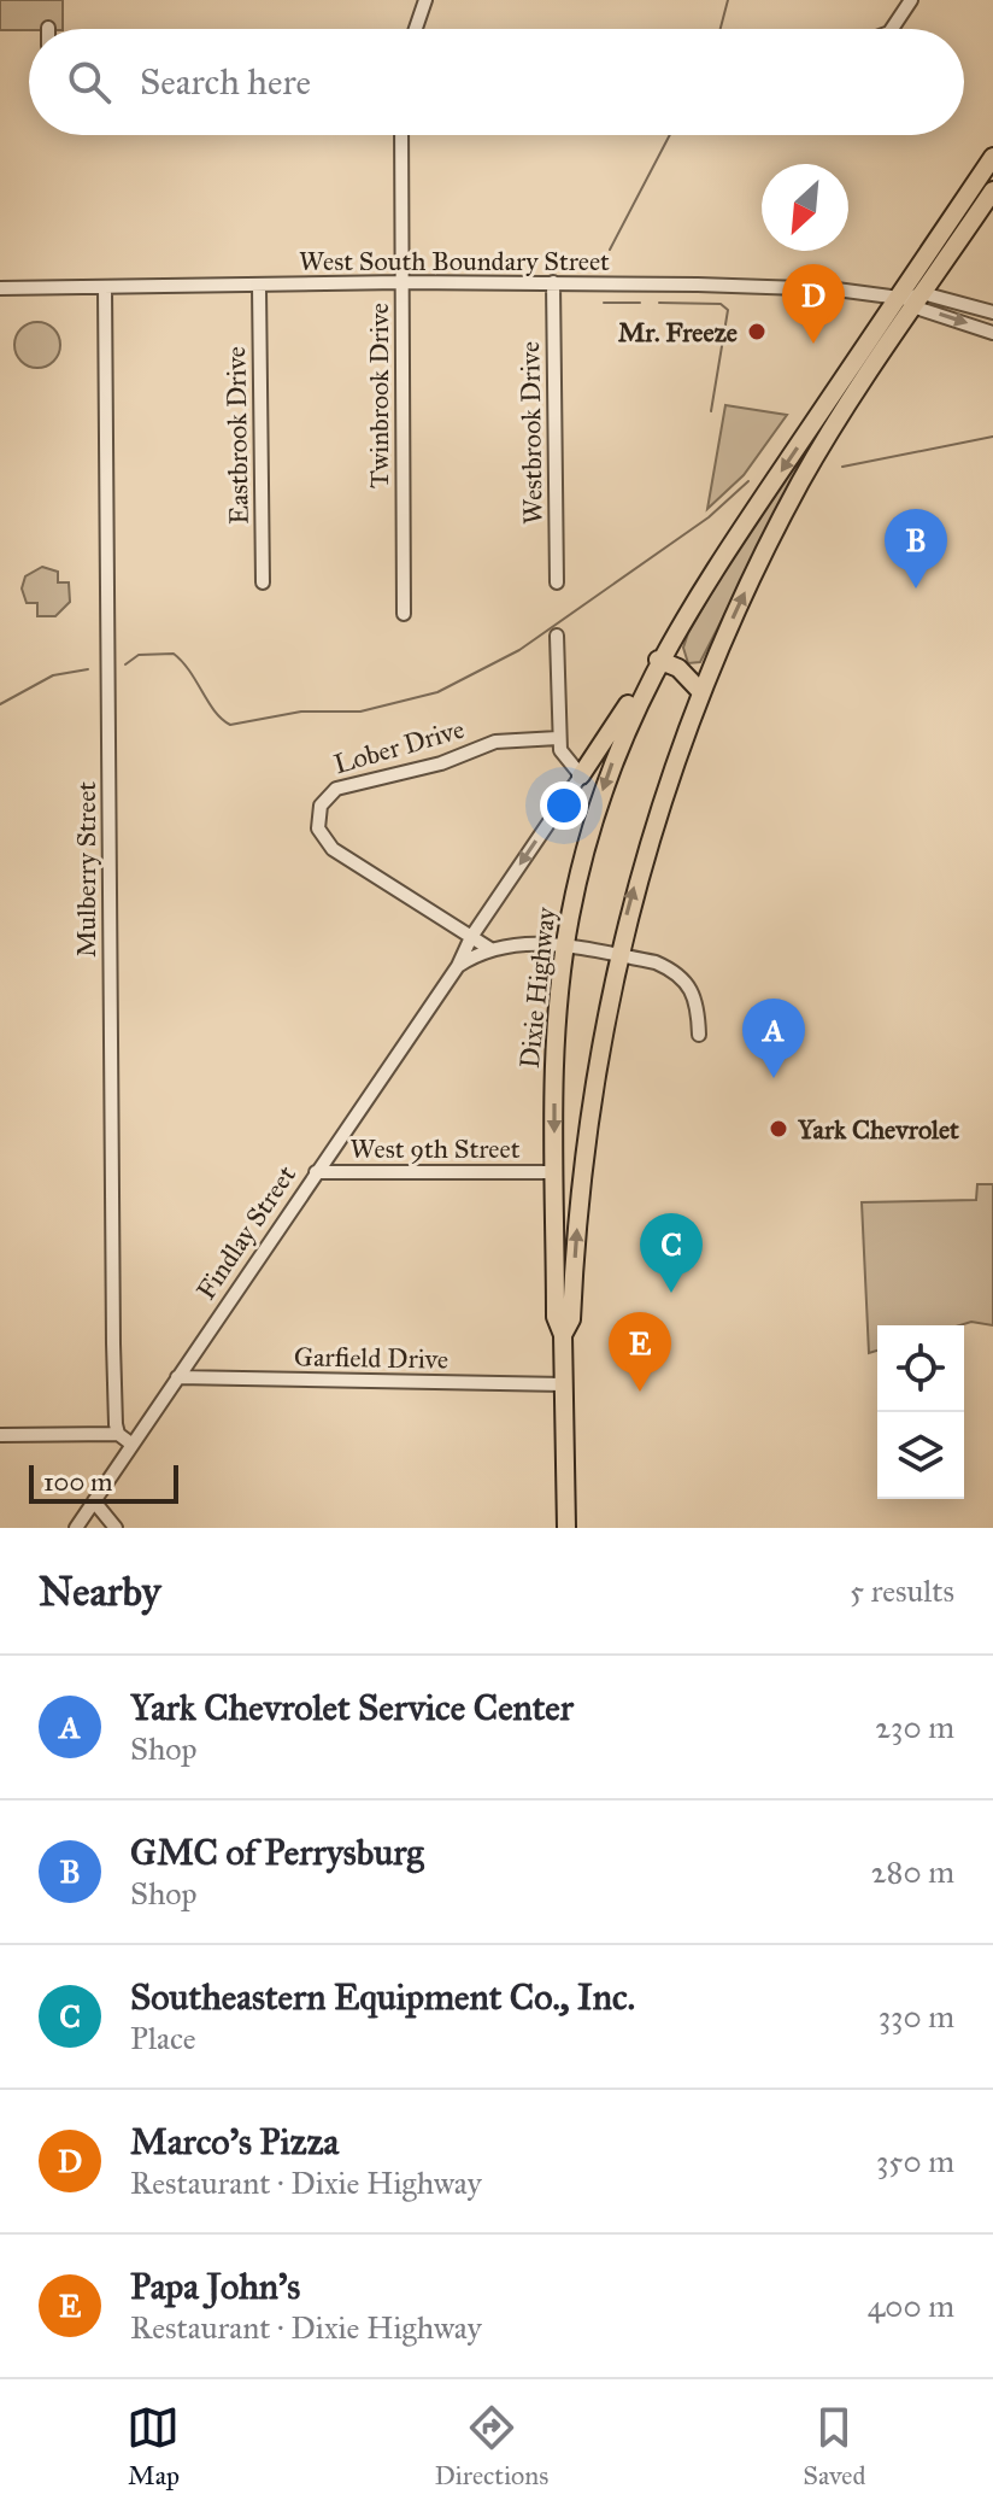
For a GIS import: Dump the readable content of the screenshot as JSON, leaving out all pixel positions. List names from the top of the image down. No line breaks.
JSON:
{"streets":{"main road":["Dixie Highway"],"street":["West South Boundary Street","Twinbrook Drive","Westbrook Drive","Eastbrook Drive","Lober Drive","Mulberry Street","West 9th Street","Findlay Street","Garfield Drive"]},"crossings":[["West South Boundary Street","Twinbrook Drive"],["West South Boundary Street","Westbrook Drive"],["West South Boundary Street","Eastbrook Drive"],["West South Boundary Street","Mulberry Street"],["West South Boundary Street","Dixie Highway"],["Lober Drive","Findlay Street"],["Dixie Highway","West 9th Street"],["Dixie Highway","Findlay Street"],["Dixie Highway","Garfield Drive"],["West 9th Street","Findlay Street"],["Findlay Street","Garfield Drive"]],"places":["Mr. Freeze","Yark Chevrolet"],"scale_bar":"100 m","north":"bottom left","page":{"search":"Search here","pins":["D","B","A","C","E"],"scale":"100 m","heading":["Nearby","5 results"],"list":[{"mark":"A","name":"Yark Chevrolet Service Center","note":"Shop","value":"230 m"},{"mark":"B","name":"GMC of Perrysburg","note":"Shop","value":"280 m"},{"mark":"C","name":"Southeastern Equipment Co., Inc.","note":"Place","value":"330 m"},{"mark":"D","name":"Marco's Pizza","note":"Restaurant · Dixie Highway","value":"350 m"},{"mark":"E","name":"Papa John's","note":"Restaurant · Dixie Highway","value":"400 m"}],"nav":["Map","Directions","Saved"]}}
